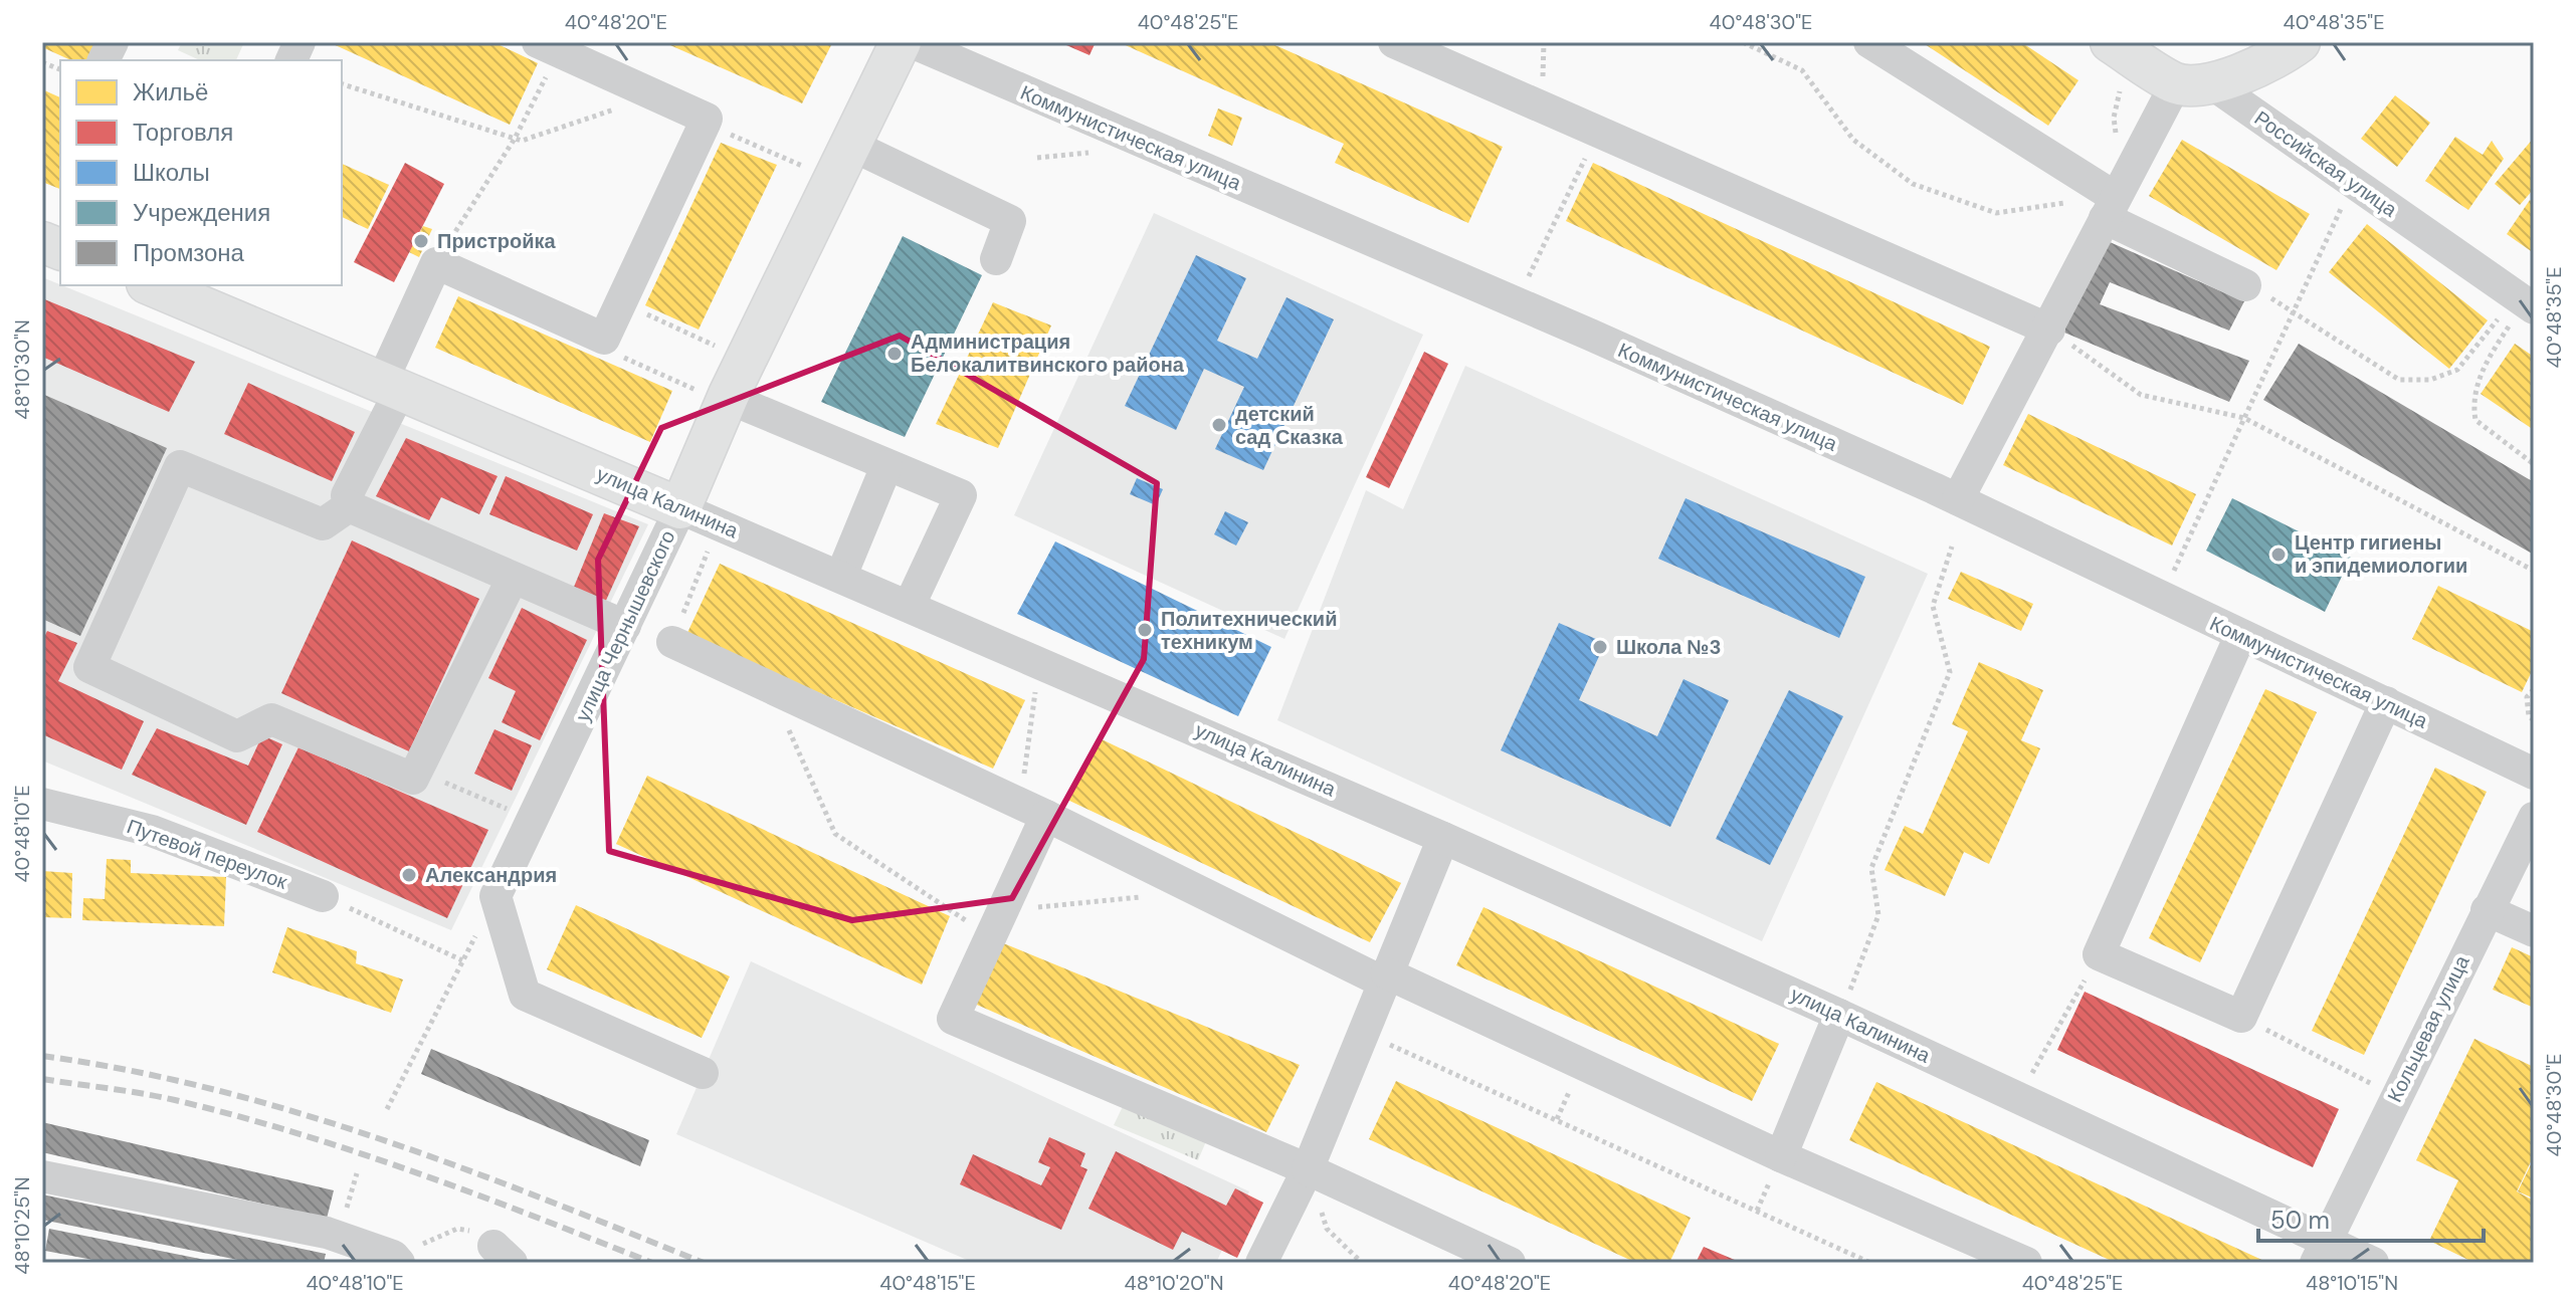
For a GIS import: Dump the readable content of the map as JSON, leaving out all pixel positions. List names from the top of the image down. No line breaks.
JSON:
{"streets":{"main road":["Российская улица","улица Калинина","улица Чернышевского"],"street":["Коммунистическая улица","Путевой переулок","Кольцевая улица"]},"crossings":[["улица Калинина","улица Чернышевского"],["улица Калинина","Кольцевая улица"]],"places":["Пристройка","Администрация Белокалитвинского района","детский сад Сказка","Центр гигиены и эпидемиологии","Политехнический техникум","Школа №3","Александрия"],"legend":["Жильё","Торговля","Школы","Учреждения","Промзона"],"scale_bar":"50 m","coordinates":["40°48'20\"E","40°48'25\"E","40°48'30\"E","40°48'35\"E","48°10'30\"N","40°48'10\"E","48°10'25\"N","40°48'15\"E","48°10'20\"N","48°10'15\"N"]}
